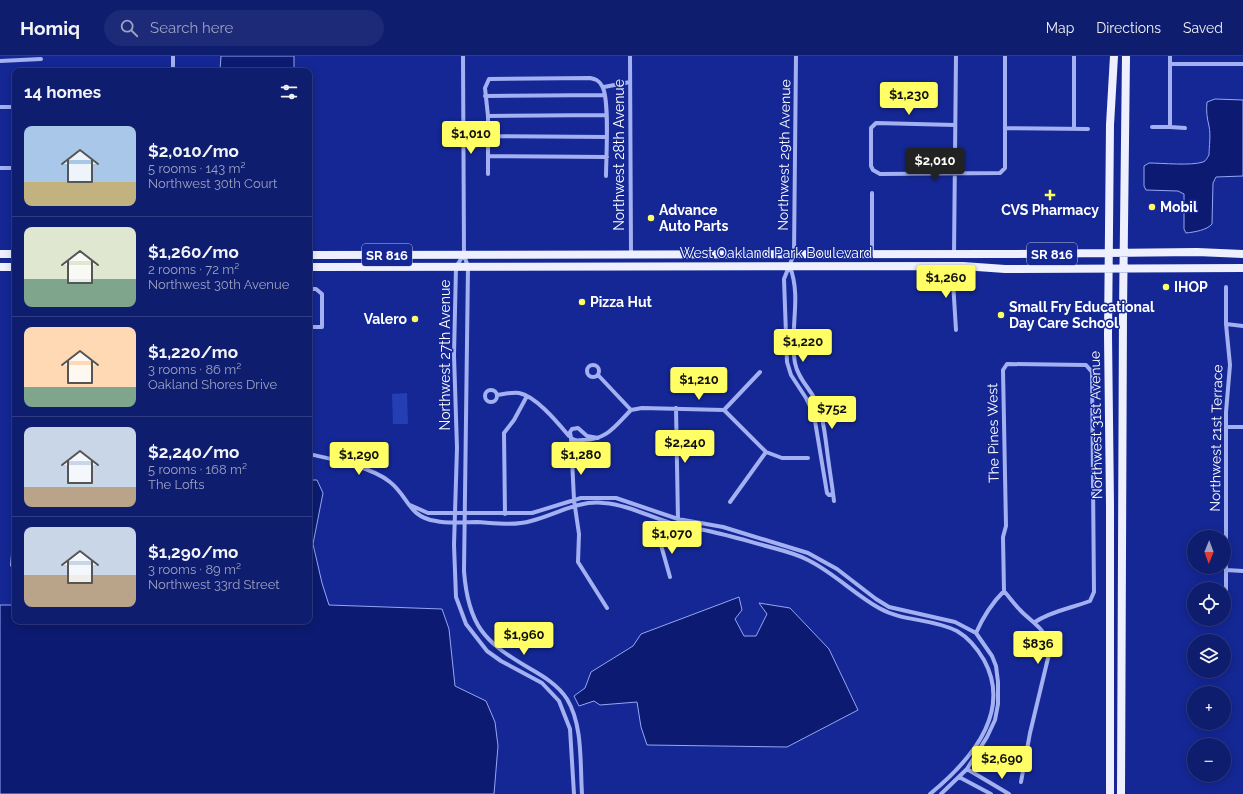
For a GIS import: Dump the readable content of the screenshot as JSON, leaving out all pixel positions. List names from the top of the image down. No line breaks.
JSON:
{"streets":{"main road":["West Oakland Park Boulevard","SR 816","Northwest 31st Avenue"],"street":["Northwest 28th Avenue","Northwest 29th Avenue","Northwest 27th Avenue","The Pines West","Northwest 21st Terrace"]},"crossings":[["Northwest 28th Avenue","West Oakland Park Boulevard"],["Northwest 29th Avenue","West Oakland Park Boulevard"],["West Oakland Park Boulevard","Northwest 27th Avenue"],["West Oakland Park Boulevard","Northwest 31st Avenue"]],"places":{"health":["CVS Pharmacy"],"other":["Mobil","Advance Auto Parts","IHOP","Pizza Hut","Small Fry Educational Day Care School","Valero"]},"north":"bottom","page":{"header":"Homiq","search":"Search here","nav":["Map","Directions","Saved"],"heading":"14 homes","price":["$1,230","$1,010","$2,010","$1,260","$1,220","$1,210","$752","$2,240","$1,290","$1,280","$1,070","$1,960","$836","$2,690"],"list":[{"name":"$2,010/mo","note":"5 rooms · 143 m² · Northwest 30th Court"},{"name":"$1,260/mo","note":"2 rooms · 72 m² · Northwest 30th Avenue"},{"name":"$1,220/mo","note":"3 rooms · 86 m² · Oakland Shores Drive"},{"name":"$2,240/mo","note":"5 rooms · 168 m² · The Lofts"},{"name":"$1,290/mo","note":"3 rooms · 89 m² · Northwest 33rd Street"}],"map_buttons":["+","−"]}}
